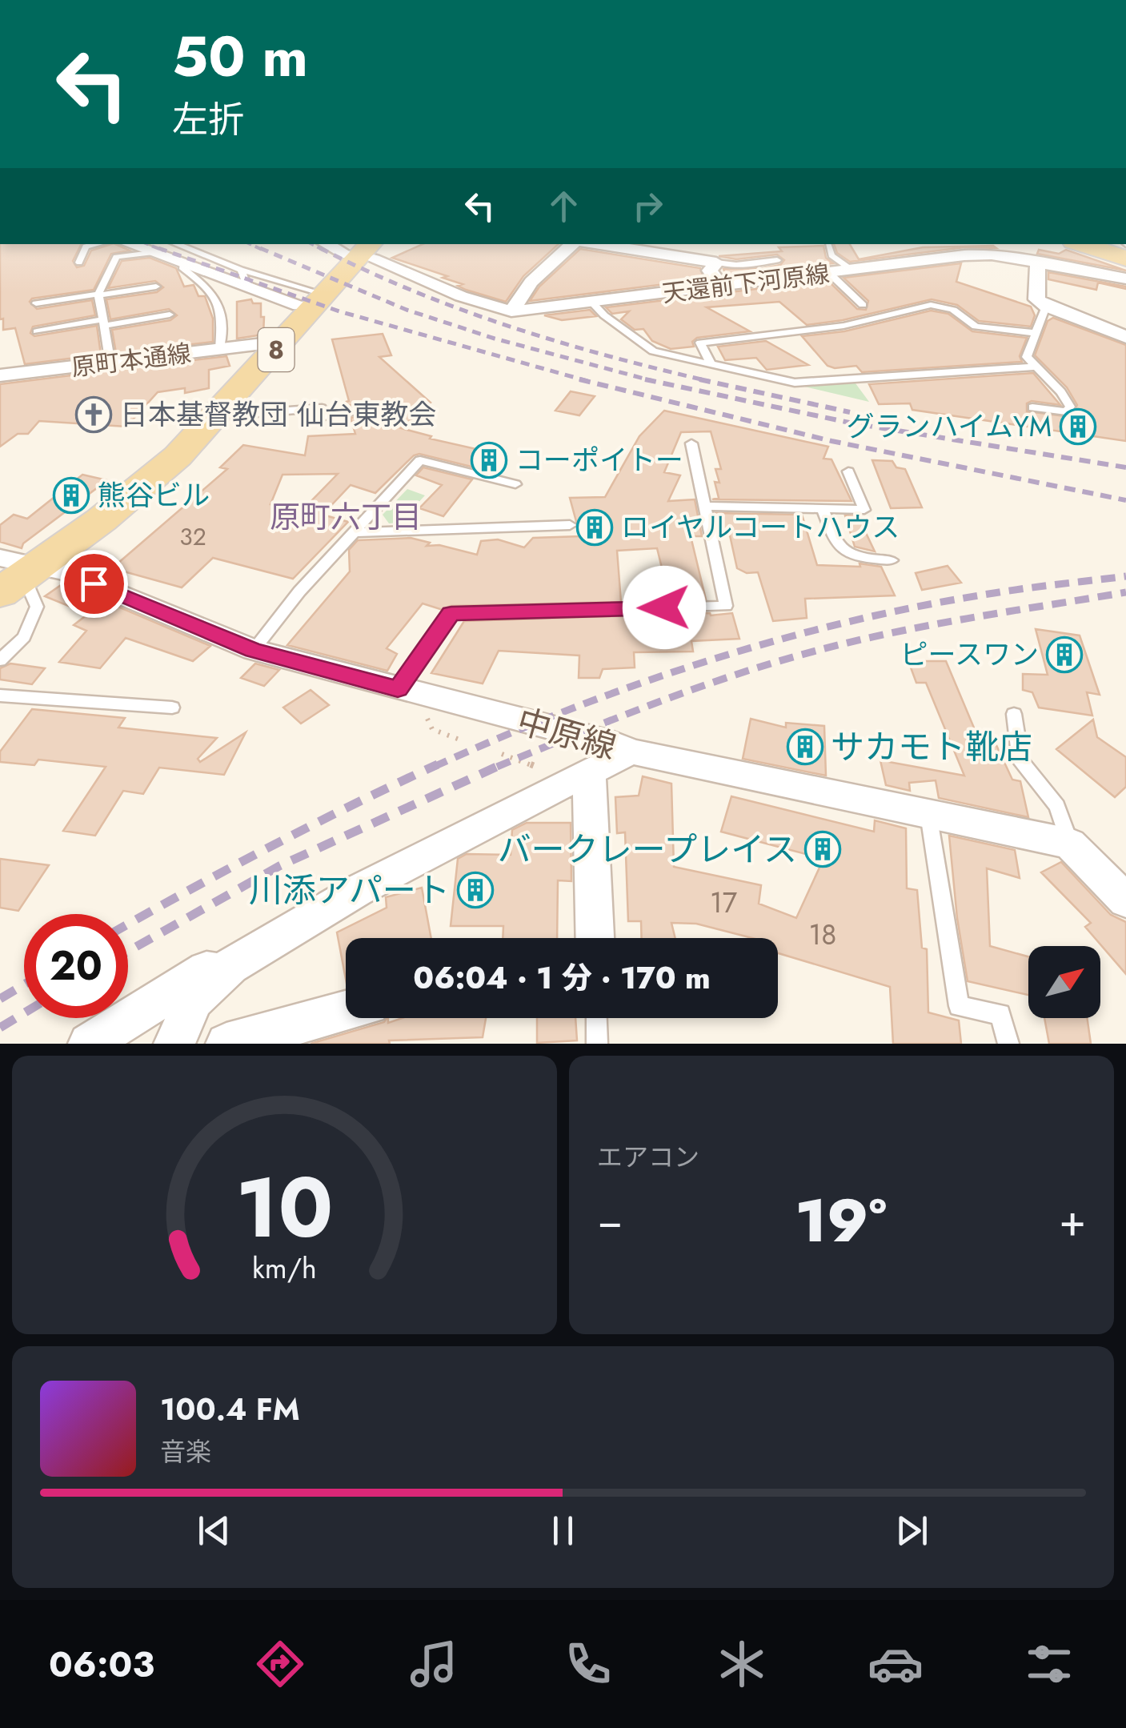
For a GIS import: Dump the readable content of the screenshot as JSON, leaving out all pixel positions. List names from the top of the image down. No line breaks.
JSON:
{"streets":{"main road":["8"],"street":["天還前下河原線","原町本通線","中原線"]},"crossings":[["天還前下河原線","8"],["8","中原線"]],"districts":["原町六丁目"],"places":{"church":["日本基督教団 仙台東教会"],"building":["グランハイムYM","コーポイトー","熊谷ビル","ロイヤルコートハウス","ピースワン","サカモト靴店","バークレープレイス","川添アパート"]},"house_numbers":["32","17","18"],"north":"top right","page":{"turn":["50 m","左折"],"limit":"20","trip":"06:04 · 1 分 · 170 m","tile":"エアコン","heat":["−","19°","+"],"song":["100.4 FM","音楽"],"tabs":"06:03","gauge":["10","km/h"]}}
